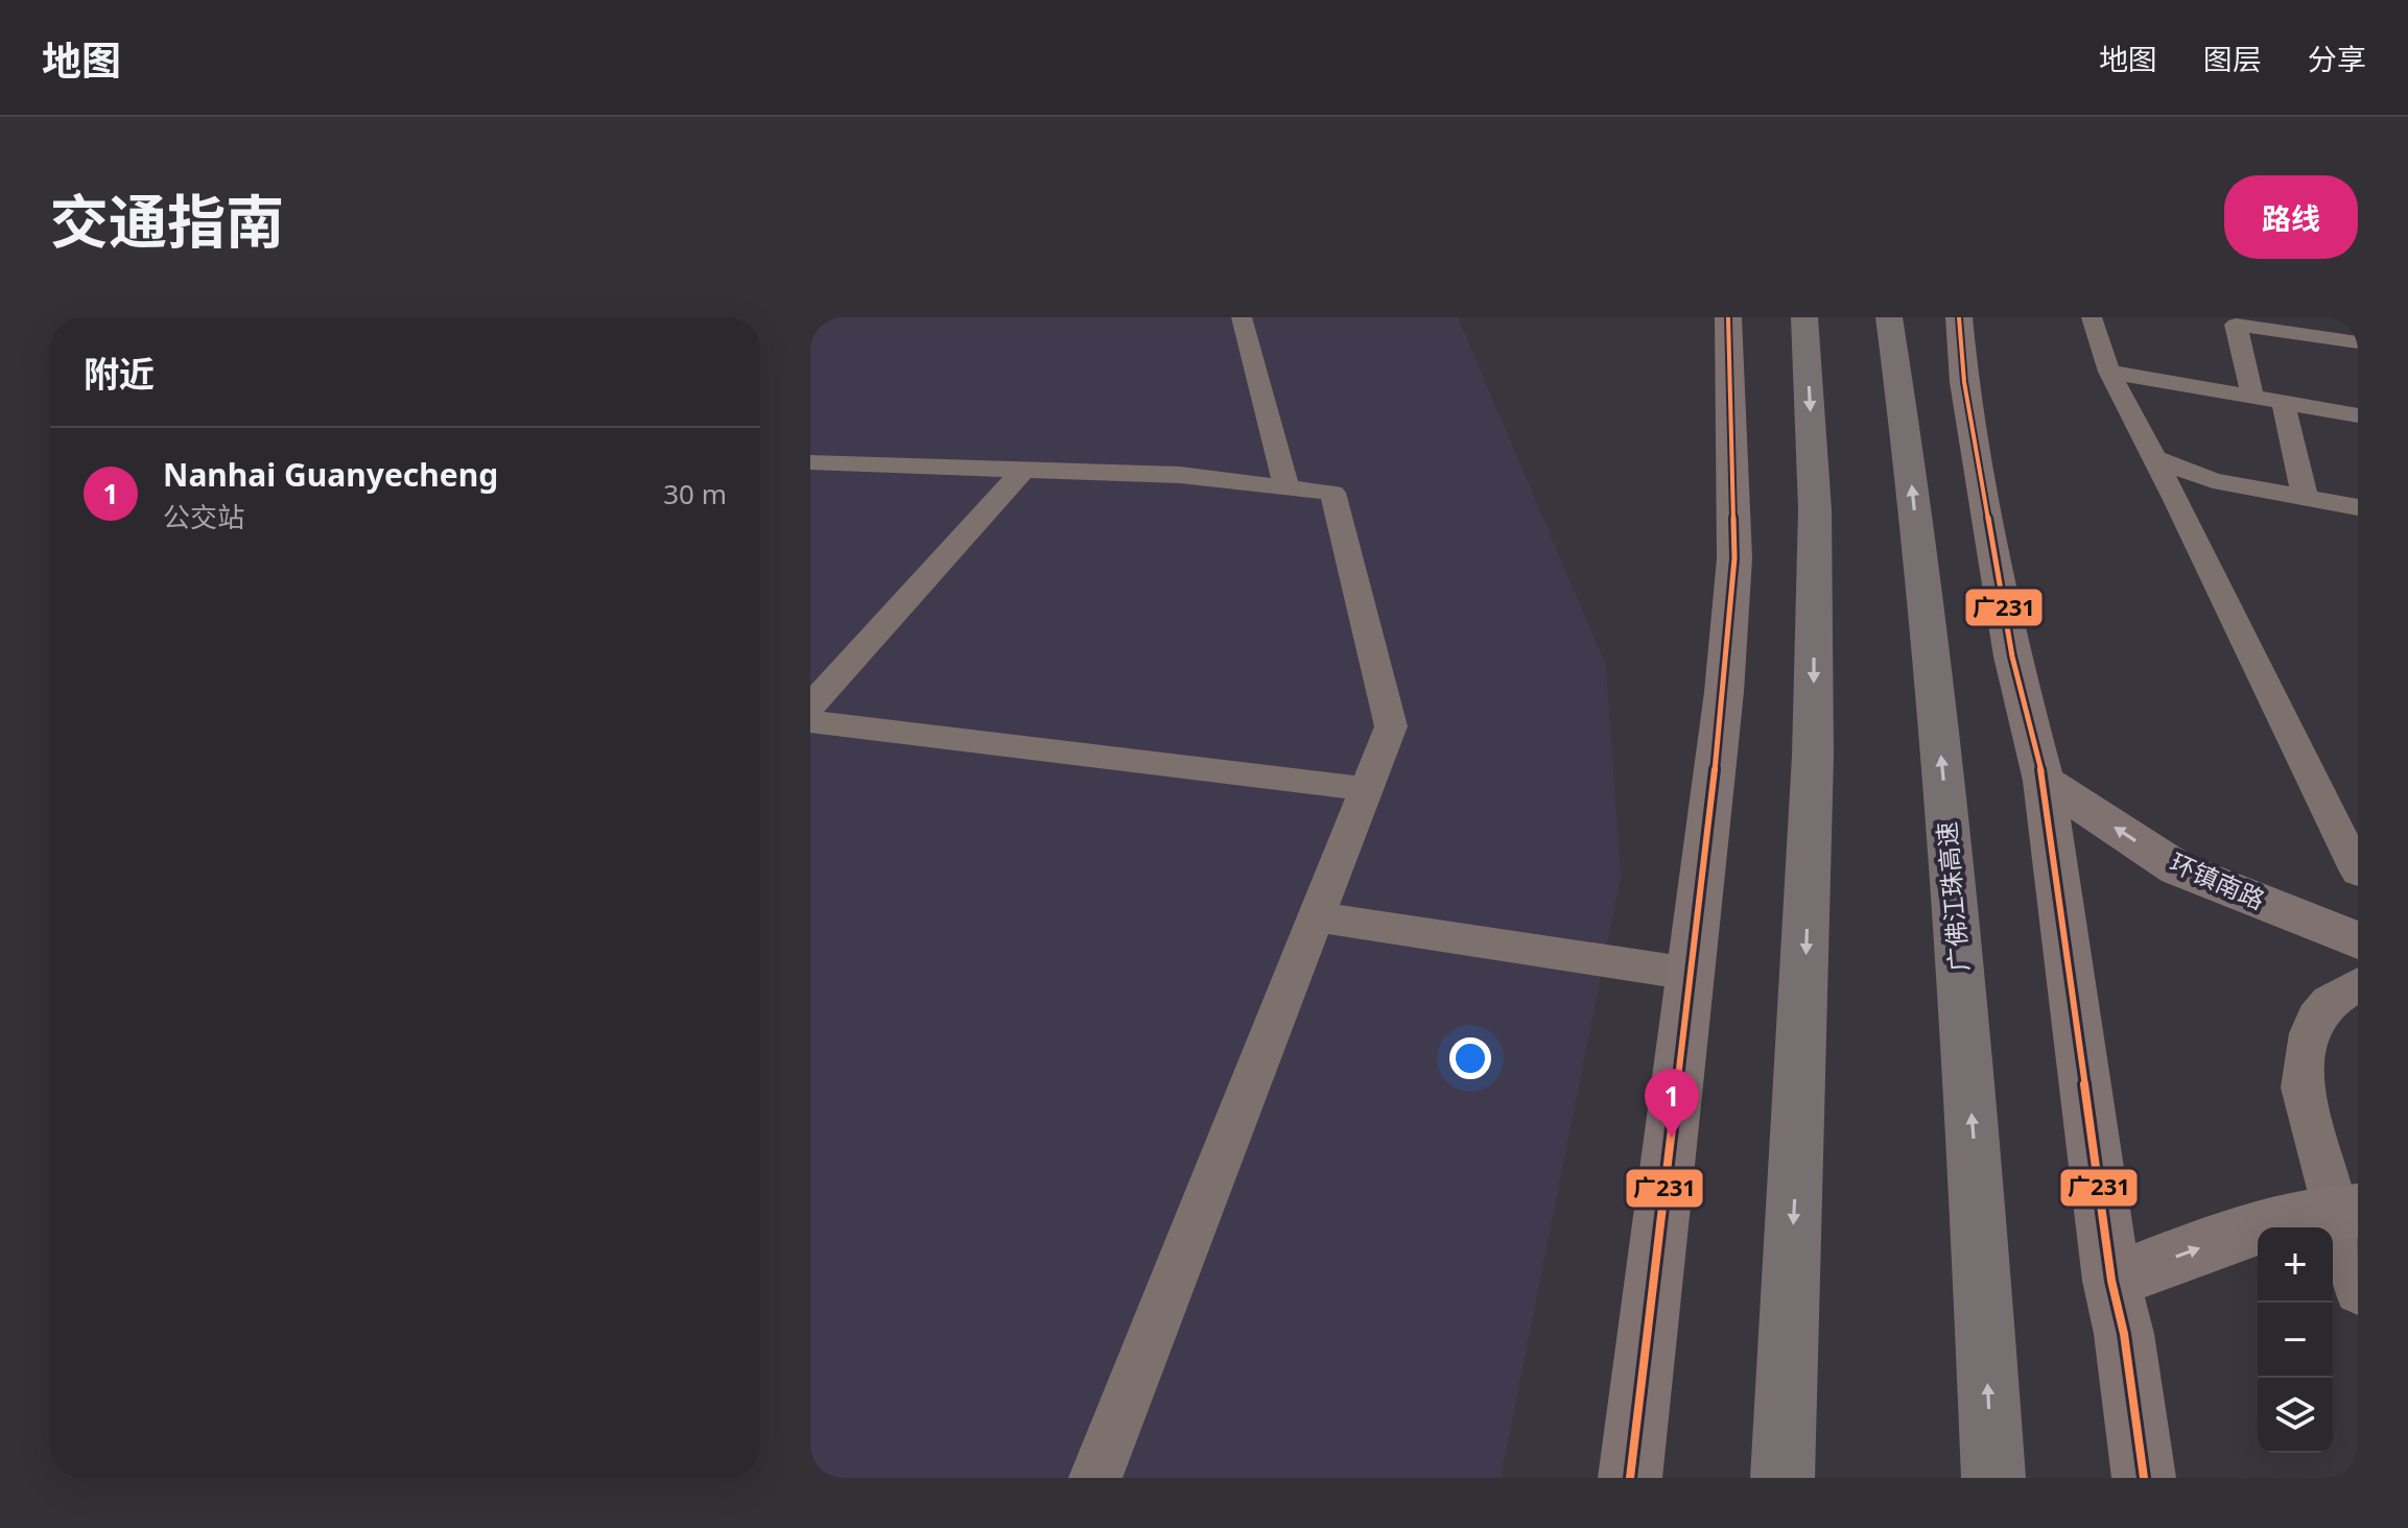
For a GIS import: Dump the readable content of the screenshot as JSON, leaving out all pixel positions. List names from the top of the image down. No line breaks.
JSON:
{"streets":{"highway":["广佛江珠高速"],"main road":["环镇南路"]},"one_way":["环镇南路"],"lines":["transit line 广231"],"page":{"header":"地图","nav":["地图","图层","分享"],"title":"交通指南","buttons":"路线","heading":"附近","list":[{"mark":"1","name":"Nanhai Guanyecheng","note":"公交站","value":"30 m"}],"pins":"1","map_buttons":["+","−"]}}
